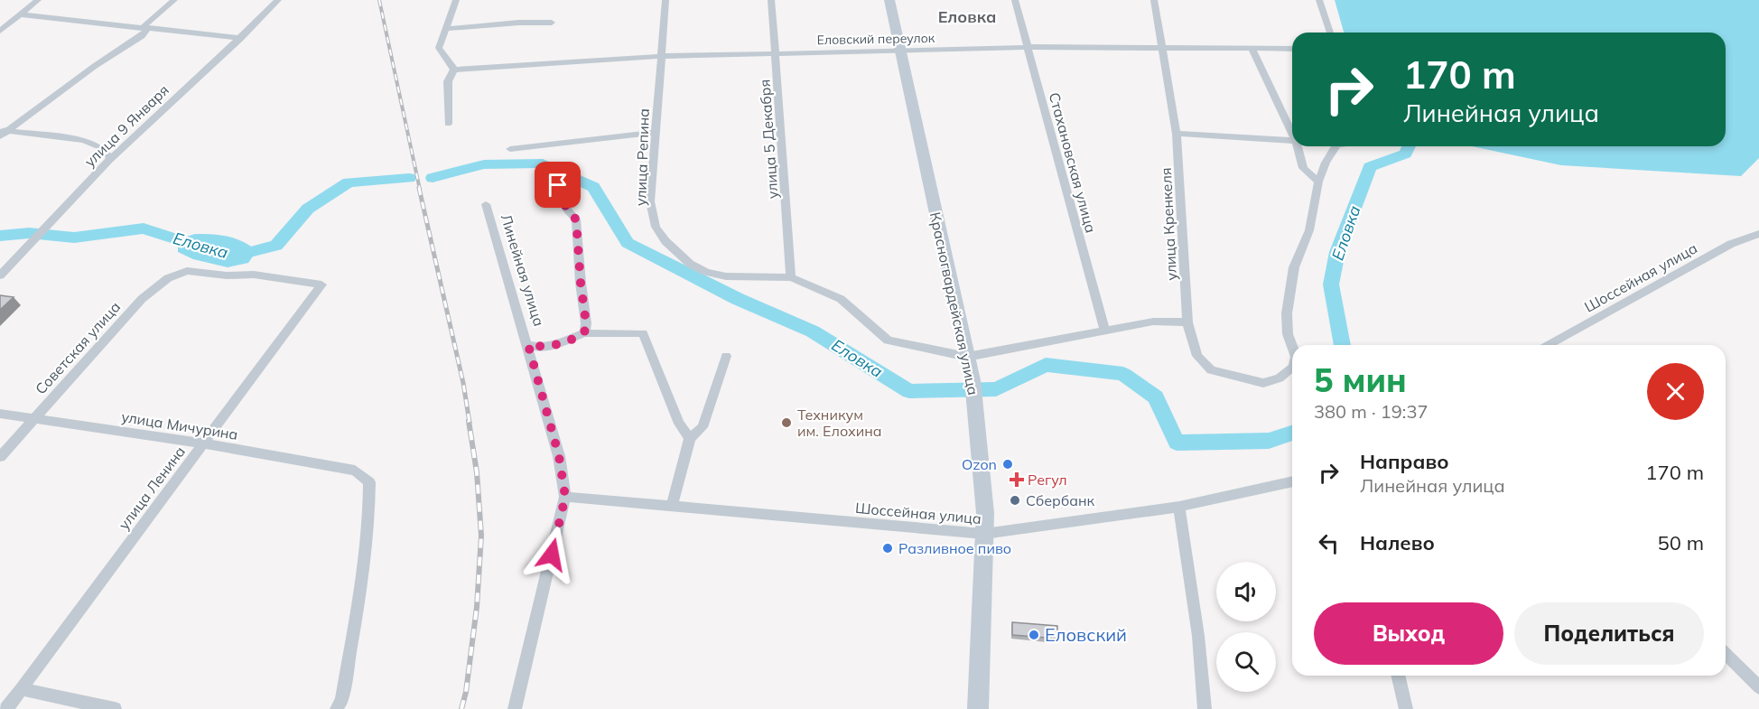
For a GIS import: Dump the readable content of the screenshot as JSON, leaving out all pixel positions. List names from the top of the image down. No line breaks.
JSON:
{"streets":{"main road":["Красногвардейская улица"],"street":["Еловский переулок","улица 9 Января","улица 5 Декабря","улица Репина","Стахановская улица","улица Кренкеля","Линейная улица","Шоссейная улица","Советская улица","улица Мичурина","улица Ленина"]},"crossings":[["Еловский переулок","улица 5 Декабря"],["Еловский переулок","улица Репина"],["Еловский переулок","Стахановская улица"],["Еловский переулок","улица Кренкеля"],["Еловский переулок","Красногвардейская улица"],["улица 5 Декабря","улица Репина"],["Линейная улица","Шоссейная улица"],["Шоссейная улица","Красногвардейская улица"],["Советская улица","улица Мичурина"],["Советская улица","улица Ленина"],["улица Мичурина","улица Ленина"]],"districts":["Еловка"],"water":["Еловка"],"places":{"other":["Техникум им. Елохина","Ozon","Сбербанк","Разливное пиво","Еловский"],"health":["Регул"]},"page":{"turn":["170 m","Линейная улица"],"heading":["5 мин","380 m · 19:37"],"list":[{"name":"Направо","note":"Линейная улица","value":"170 m"},{"name":"Налево","value":"50 m"}],"buttons":["Выход","Поделиться"]}}
